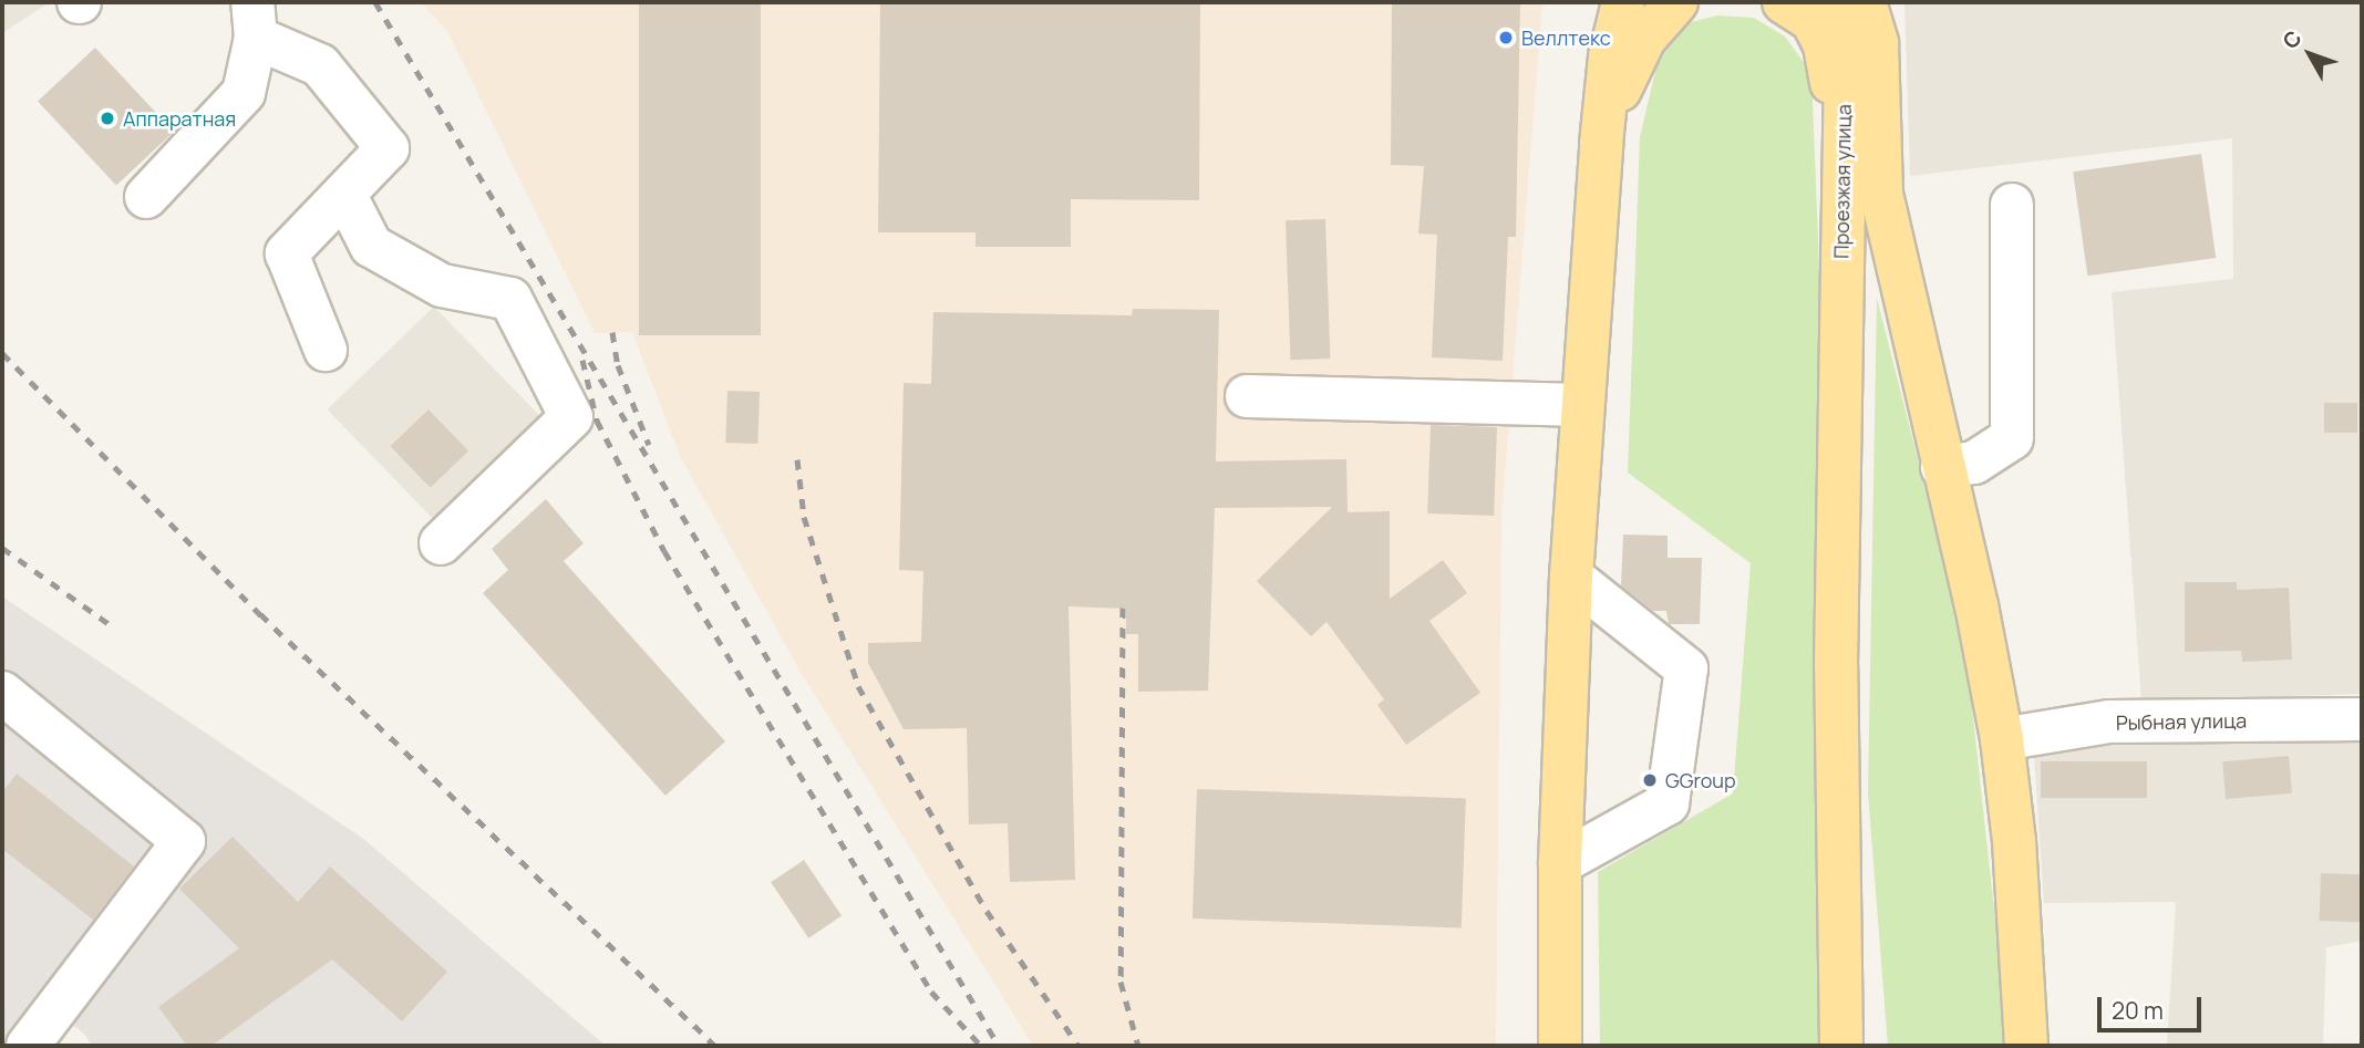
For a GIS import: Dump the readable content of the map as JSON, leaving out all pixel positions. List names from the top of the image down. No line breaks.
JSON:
{"streets":{"main road":["Проезжая улица"],"street":["Рыбная улица"]},"places":["Веллтекс","Аппаратная","GGroup"],"scale_bar":"20 m","north":"top left"}
